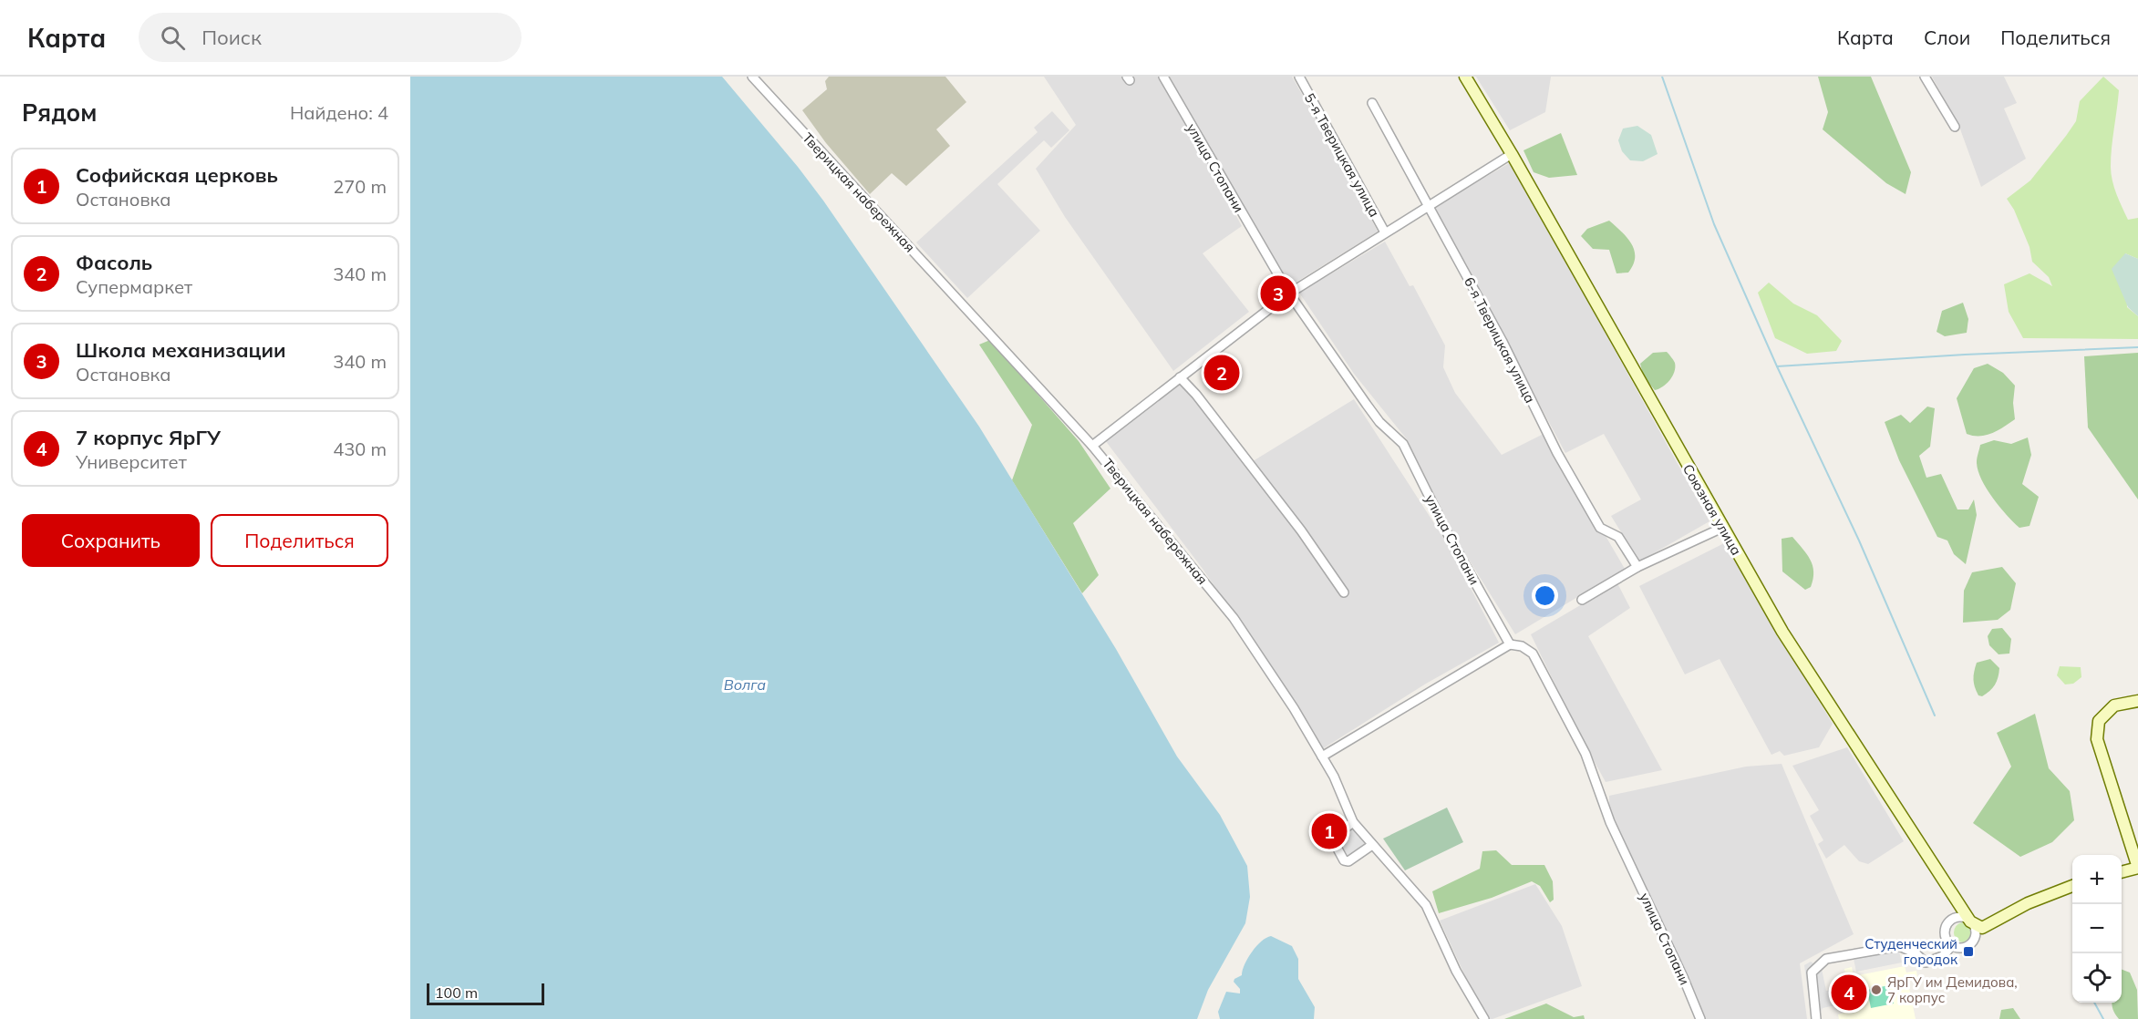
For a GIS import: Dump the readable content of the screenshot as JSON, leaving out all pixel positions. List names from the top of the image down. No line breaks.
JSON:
{"streets":{"street":["5-я Тверицкая улица","улица Стопани","Тверицкая набережная","6-я Тверицкая улица","Союзная улица"]},"water":["Волга"],"places":{"transit":["Студенческий городок"],"other":["ЯрГУ им Демидова, 7 корпус"]},"scale_bar":"100 m","page":{"header":"Карта","search":"Поиск","nav":["Карта","Слои","Поделиться"],"heading":["Рядом","Найдено: 4"],"list":[{"mark":"1","name":"Софийская церковь","note":"Остановка","value":"270 m"},{"mark":"2","name":"Фасоль","note":"Супермаркет","value":"340 m"},{"mark":"3","name":"Школа механизации","note":"Остановка","value":"340 m"},{"mark":"4","name":"7 корпус ЯрГУ","note":"Университет","value":"430 m"}],"pins":["3","2","1","4"],"buttons":["Сохранить","Поделиться"],"map_buttons":["+","−"],"scale":"100 m"}}
